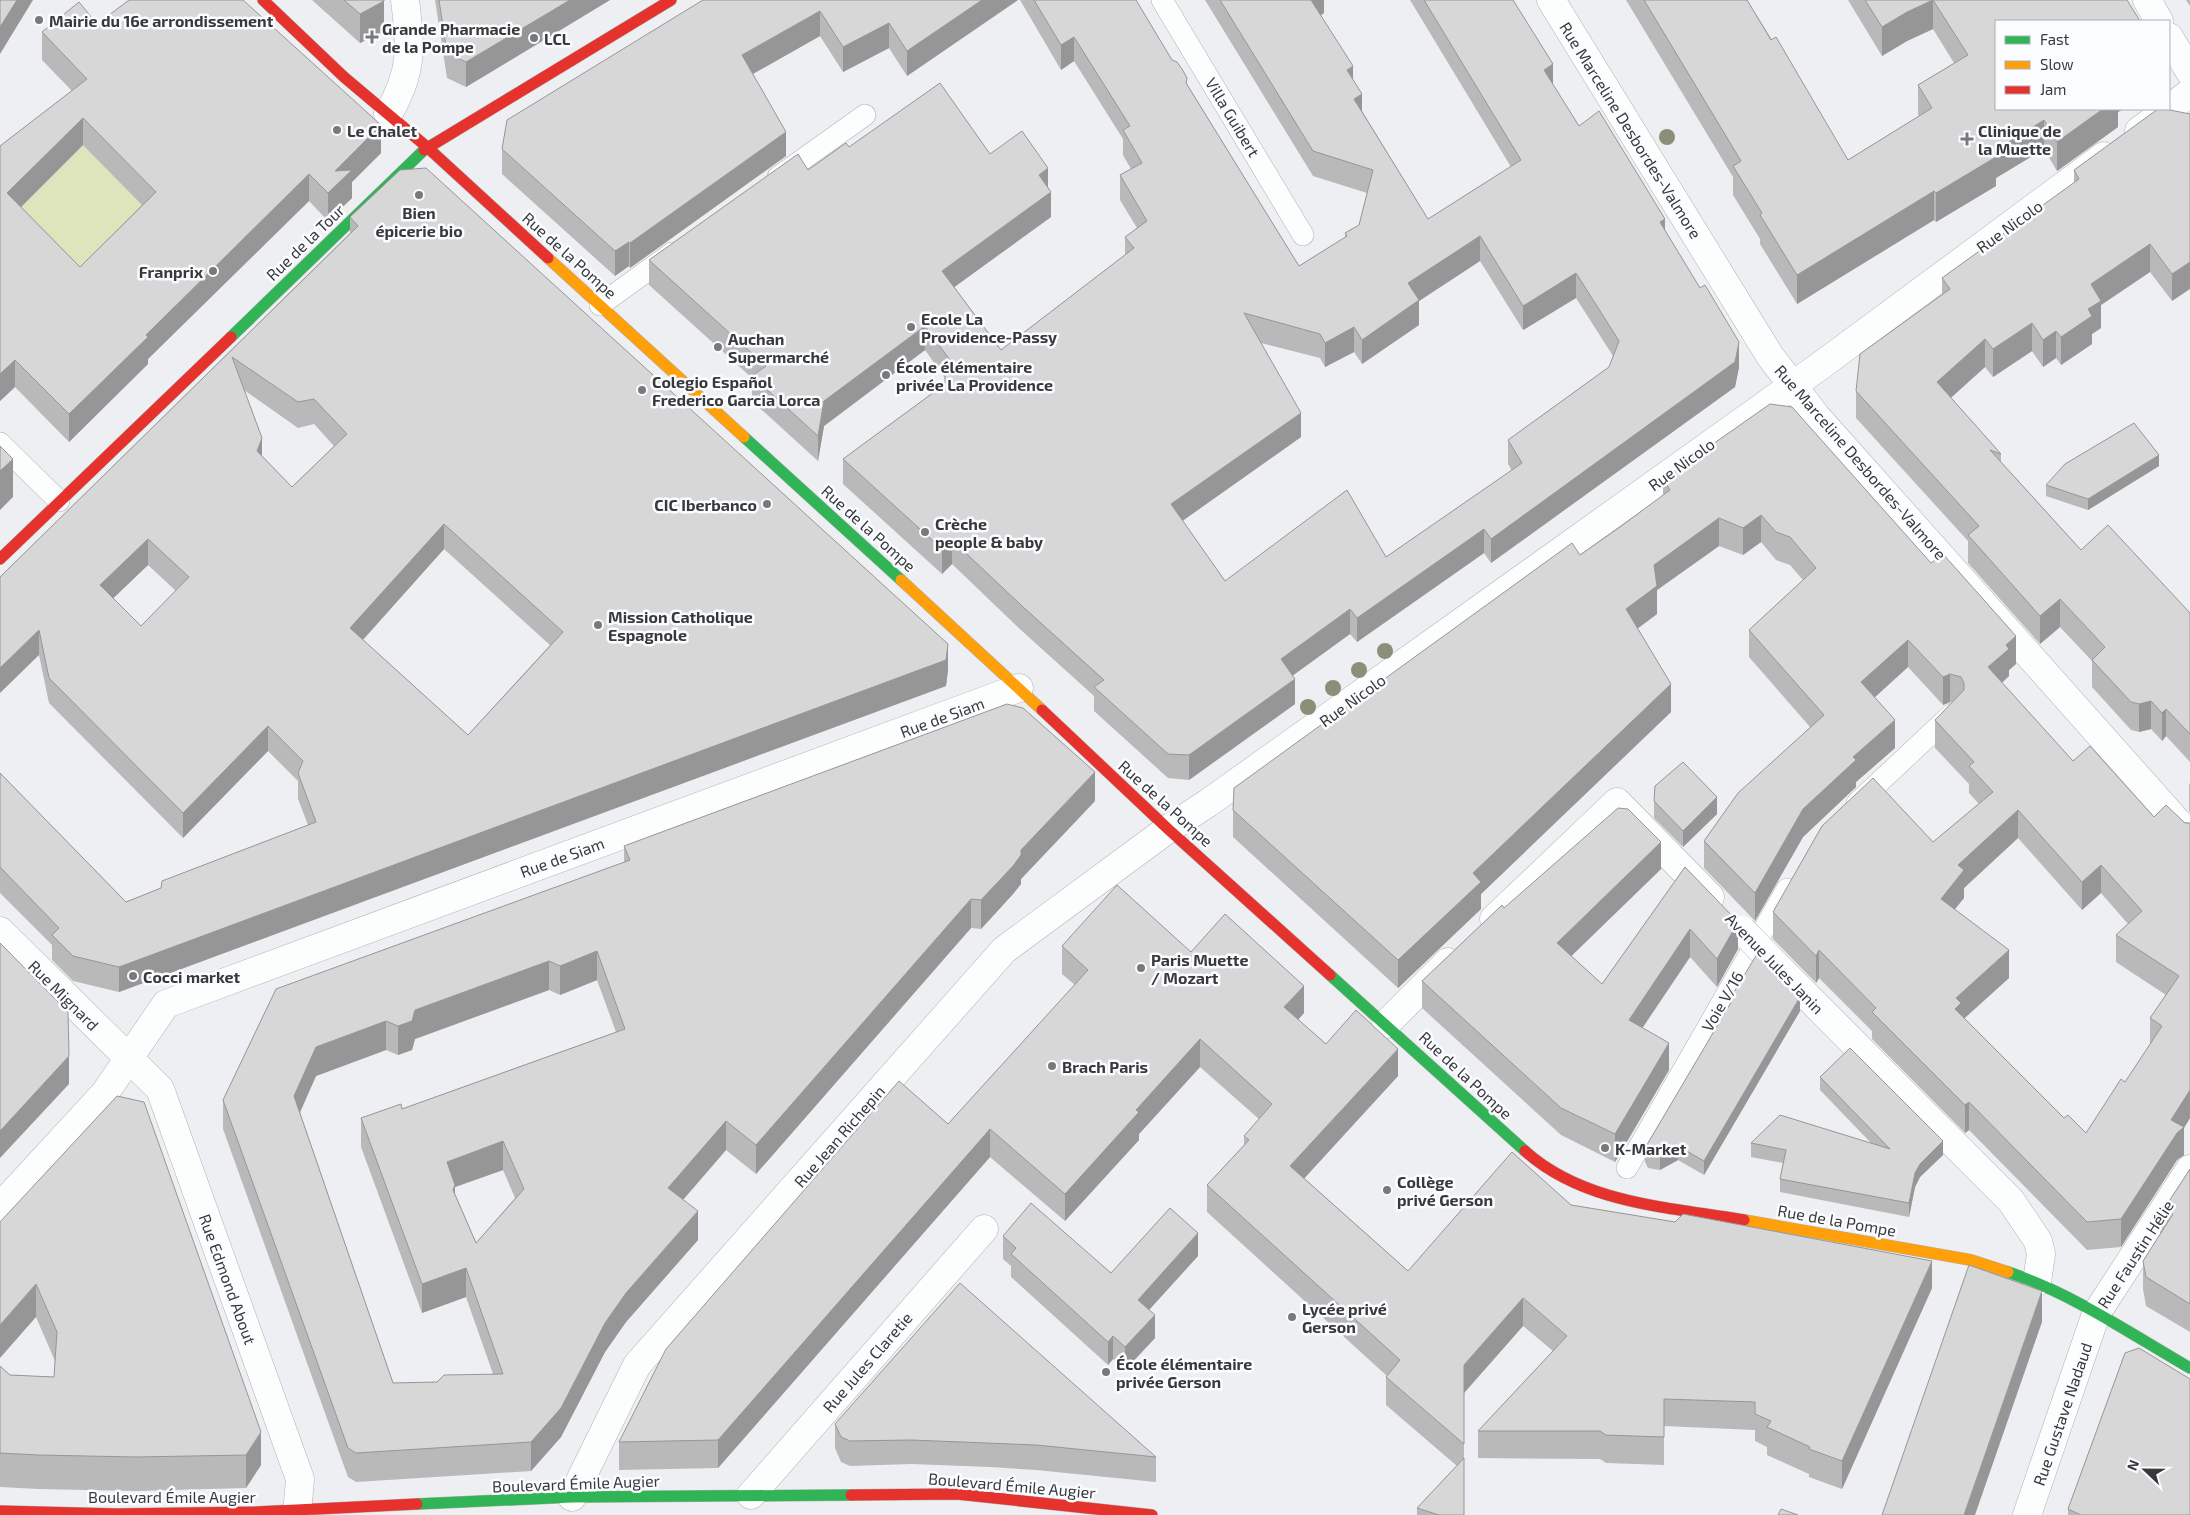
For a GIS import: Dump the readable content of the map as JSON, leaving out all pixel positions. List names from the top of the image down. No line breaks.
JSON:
{"streets":{"street":["Rue Marceline Desbordes-Valmore","Rue Nicolo","Rue de la Tour","Rue de la Pompe","Rue de Siam","Avenue Jules Janin","Rue Mignard","Rue Jean Richepin","Rue Faustin Hélie","Rue Edmond About","Rue Jules Claretie","Rue Gustave Nadaud","Boulevard Émile Augier"],"lane":["Villa Guibert","Voie V/16"]},"crossings":[["Rue Marceline Desbordes-Valmore","Rue Nicolo"],["Rue Nicolo","Rue de la Pompe"],["Rue Nicolo","Rue Jean Richepin"],["Rue de la Tour","Rue de la Pompe"],["Rue de la Pompe","Rue de Siam"],["Rue de la Pompe","Avenue Jules Janin"],["Rue de la Pompe","Rue Jean Richepin"],["Rue de la Pompe","Rue Faustin Hélie"],["Rue de la Pompe","Rue Gustave Nadaud"],["Rue de Siam","Rue Mignard"],["Rue de Siam","Rue Edmond About"],["Rue Mignard","Rue Edmond About"],["Rue Jean Richepin","Boulevard Émile Augier"],["Rue Faustin Hélie","Rue Gustave Nadaud"],["Rue Edmond About","Boulevard Émile Augier"],["Rue Jules Claretie","Boulevard Émile Augier"]],"places":{"other":["Mairie du 16e arrondissement","LCL","Le Chalet","Bien épicerie bio","Franprix","Ecole La Providence-Passy","Auchan Supermarché","École élémentaire privée La Providence","Colegio Español Frederico Garcia Lorca","CIC Iberbanco","Crèche people & baby","Mission Catholique Espagnole","Paris Muette / Mozart","Cocci market","Brach Paris","K-Market","Collège privé Gerson","Lycée privé Gerson","École élémentaire privée Gerson"],"health":["Grande Pharmacie de la Pompe","Clinique de la Muette"]},"legend":["Fast","Slow","Jam"],"north":"left"}
